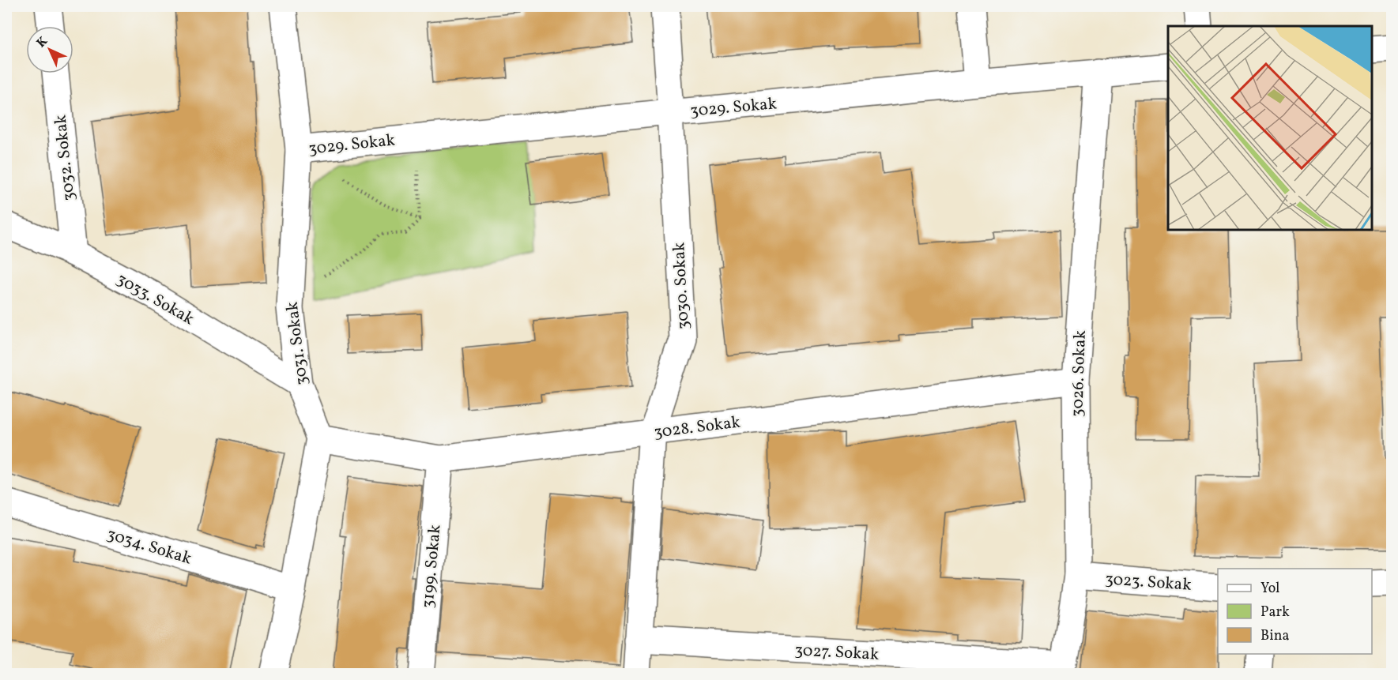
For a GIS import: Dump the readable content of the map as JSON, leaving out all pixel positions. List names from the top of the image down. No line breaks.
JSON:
{"streets":{"street":["3029. Sokak","3032. Sokak","3030. Sokak","3033. Sokak","3031. Sokak","3026. Sokak","3028. Sokak","3034. Sokak","3199. Sokak","3023. Sokak","3027. Sokak"]},"crossings":[["3029. Sokak","3030. Sokak"],["3029. Sokak","3031. Sokak"],["3029. Sokak","3026. Sokak"],["3032. Sokak","3033. Sokak"],["3030. Sokak","3028. Sokak"],["3030. Sokak","3027. Sokak"],["3033. Sokak","3031. Sokak"],["3031. Sokak","3028. Sokak"],["3026. Sokak","3028. Sokak"],["3026. Sokak","3023. Sokak"],["3026. Sokak","3027. Sokak"],["3028. Sokak","3199. Sokak"]],"legend":["Yol","Park","Bina"],"north":"top left"}
